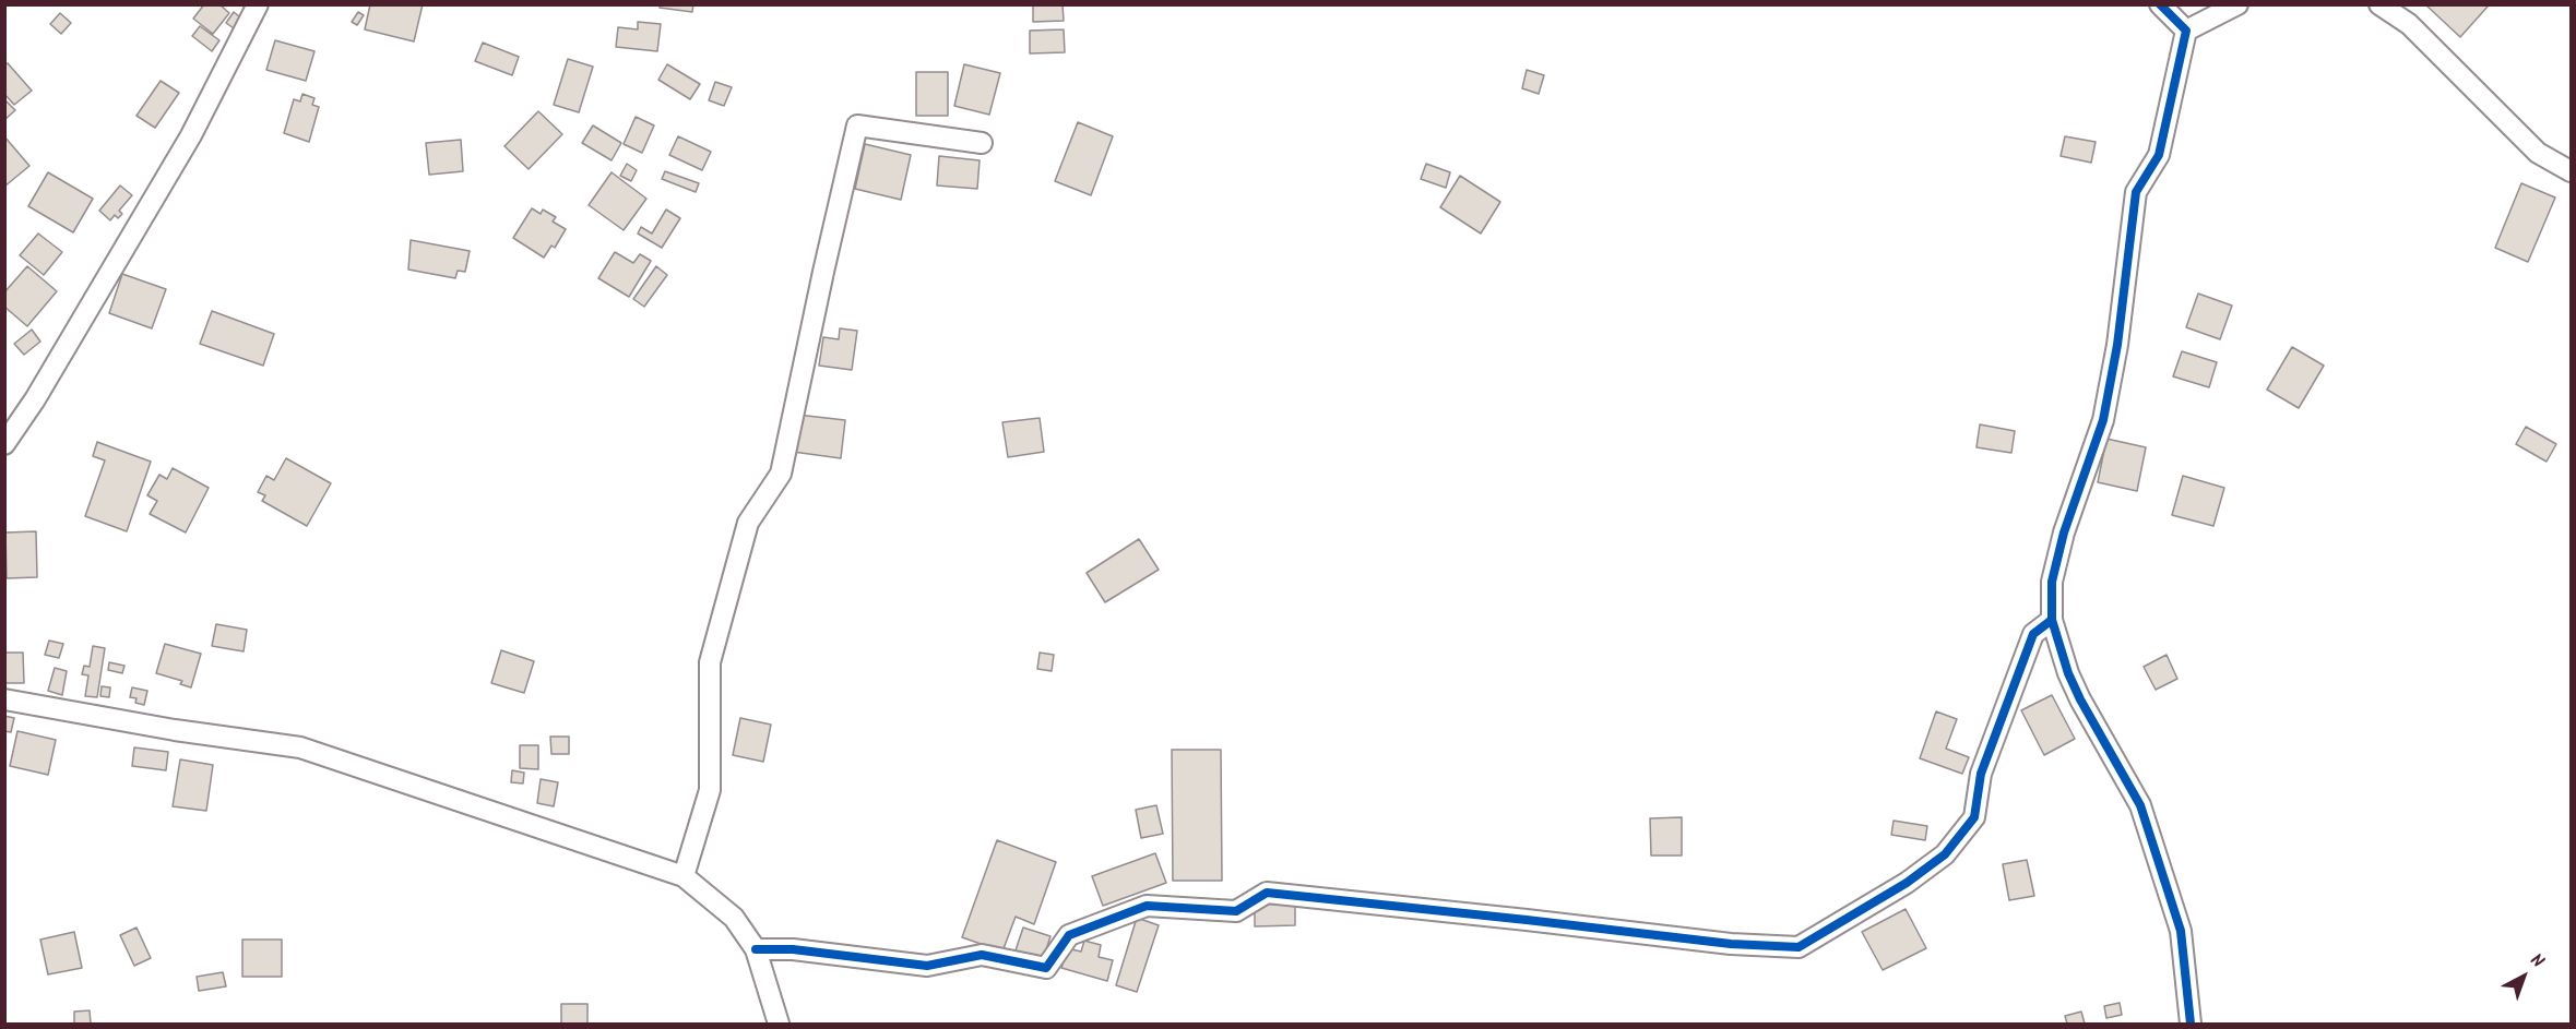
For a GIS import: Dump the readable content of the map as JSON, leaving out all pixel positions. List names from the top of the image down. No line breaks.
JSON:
{"north":"top right"}
